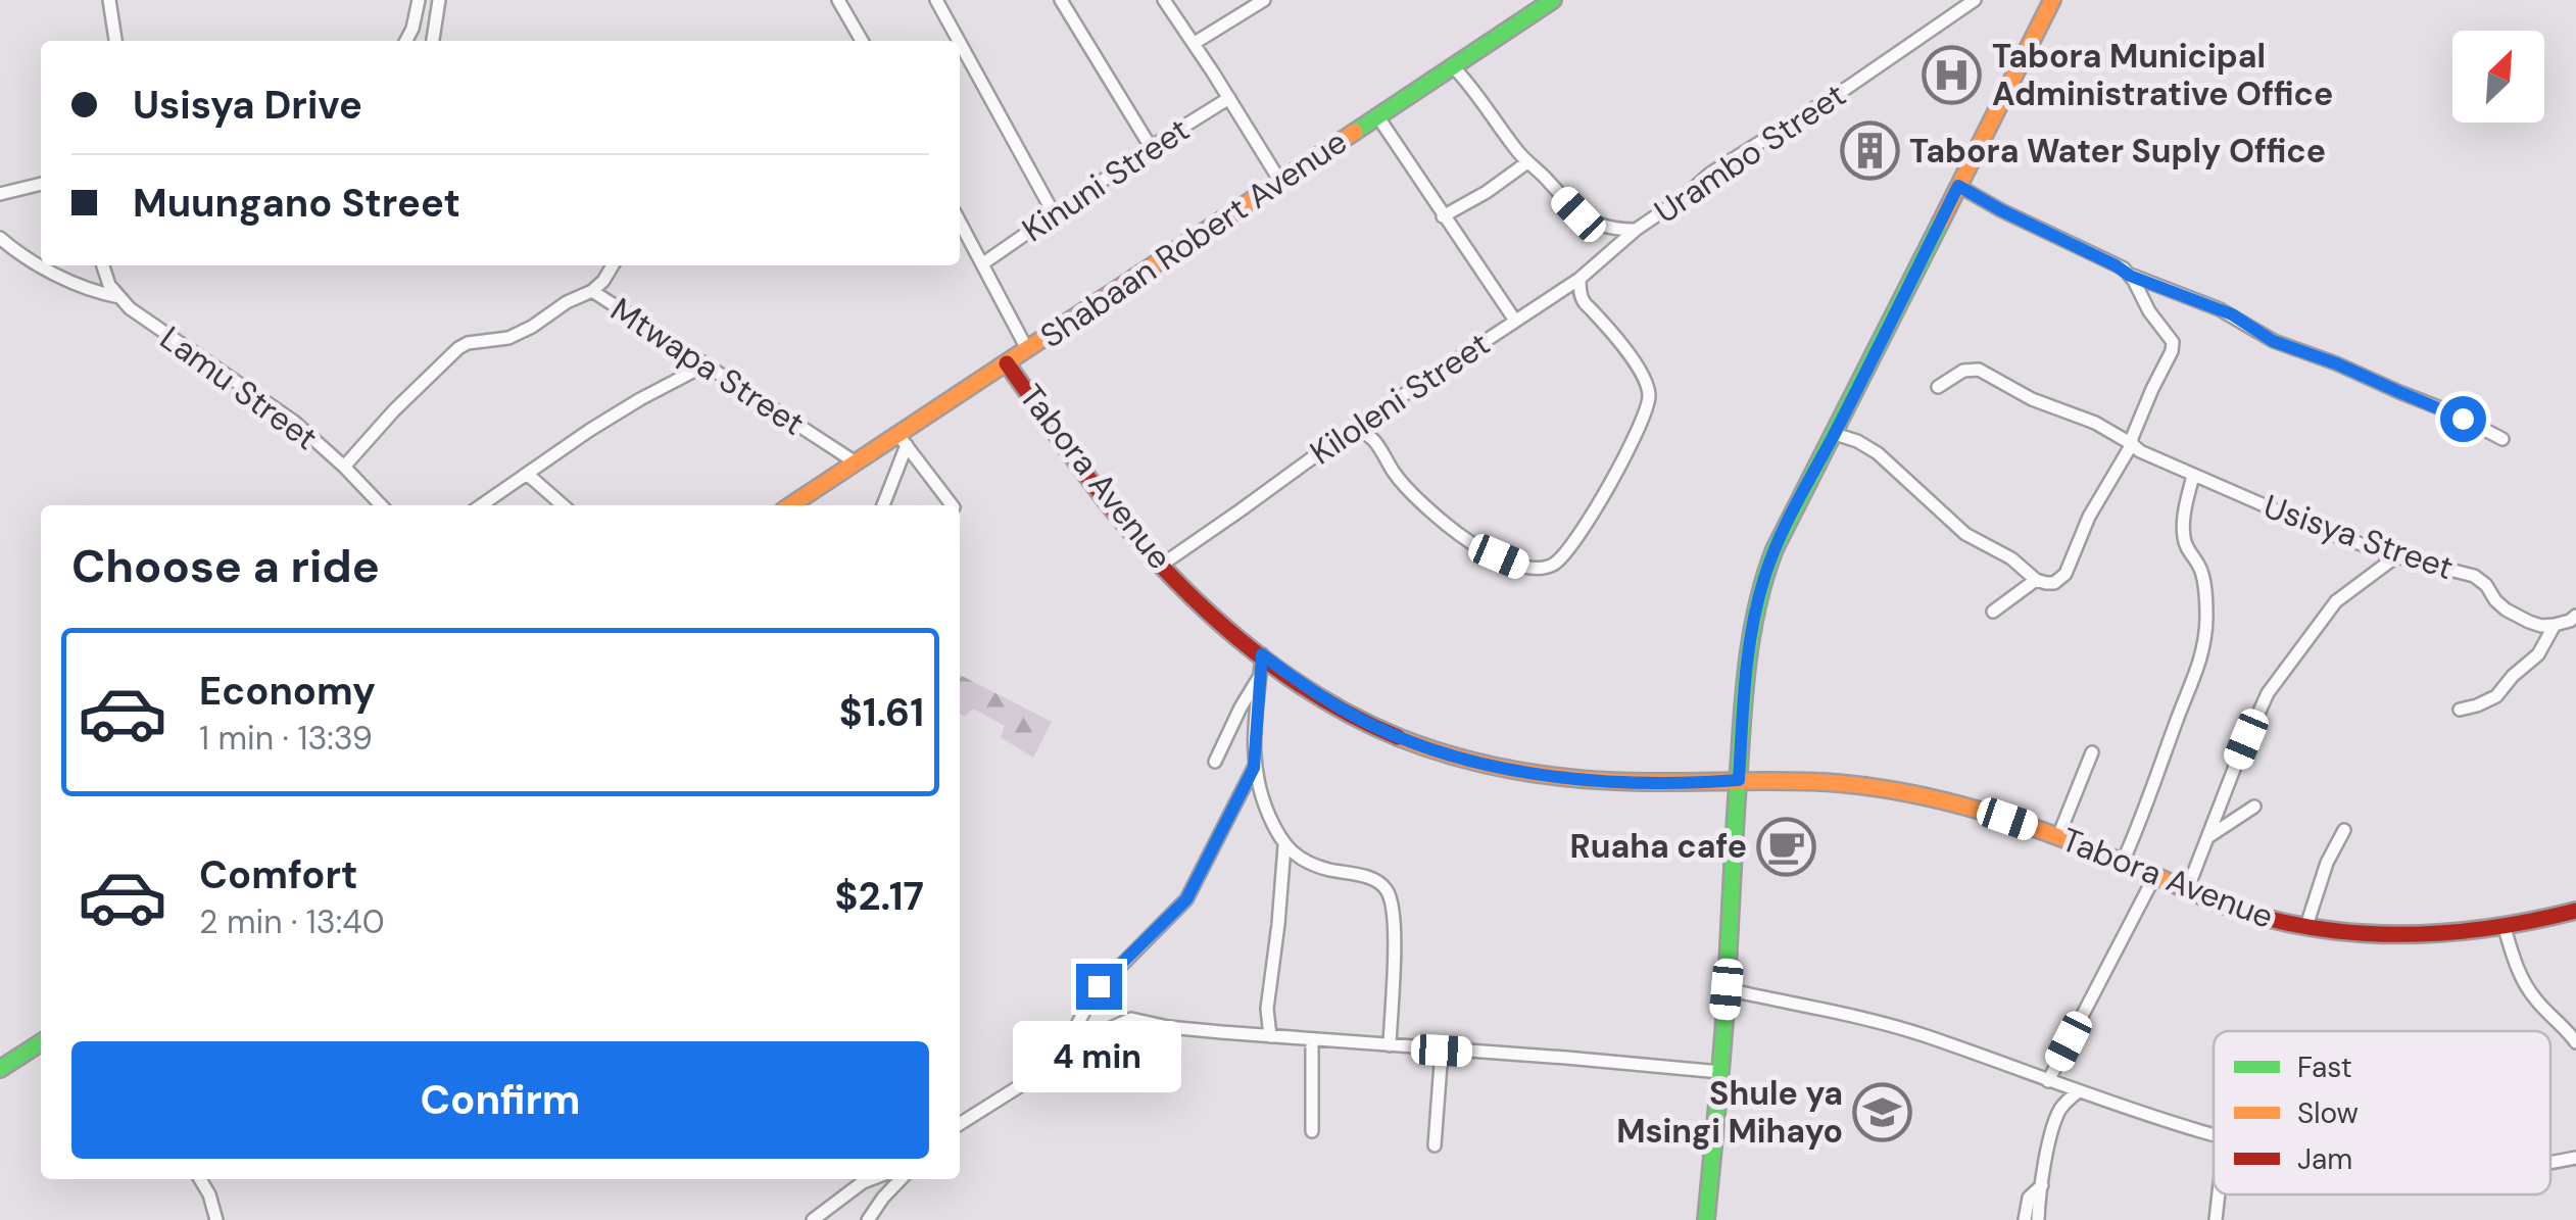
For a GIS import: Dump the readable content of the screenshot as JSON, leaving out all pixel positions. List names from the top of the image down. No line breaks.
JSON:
{"streets":{"street":["Urambo Street","Kinuni Street","Shabaan Robert Avenue","Mtwapa Street","Lamu Street","Kiloleni Street","Tabora Avenue","Usisya Street"]},"crossings":[["Urambo Street","Shabaan Robert Avenue"],["Urambo Street","Kiloleni Street"],["Shabaan Robert Avenue","Mtwapa Street"],["Shabaan Robert Avenue","Tabora Avenue"],["Kiloleni Street","Tabora Avenue"]],"places":{"hospital":["Tabora Municipal Administrative Office"],"building":["Tabora Water Suply Office"],"cafe":["Ruaha cafe"],"school or university":["Shule ya Msingi Mihayo"]},"legend":["Fast","Slow","Jam"],"north":"top right","page":{"banner":["Usisya Drive","Muungano Street"],"heading":"Choose a ride","list":[{"name":"Economy","note":"1 min · 13:39","value":"$1.61"},{"name":"Comfort","note":"2 min · 13:40","value":"$2.17"}],"bubble":"4 min","buttons":"Confirm"}}
